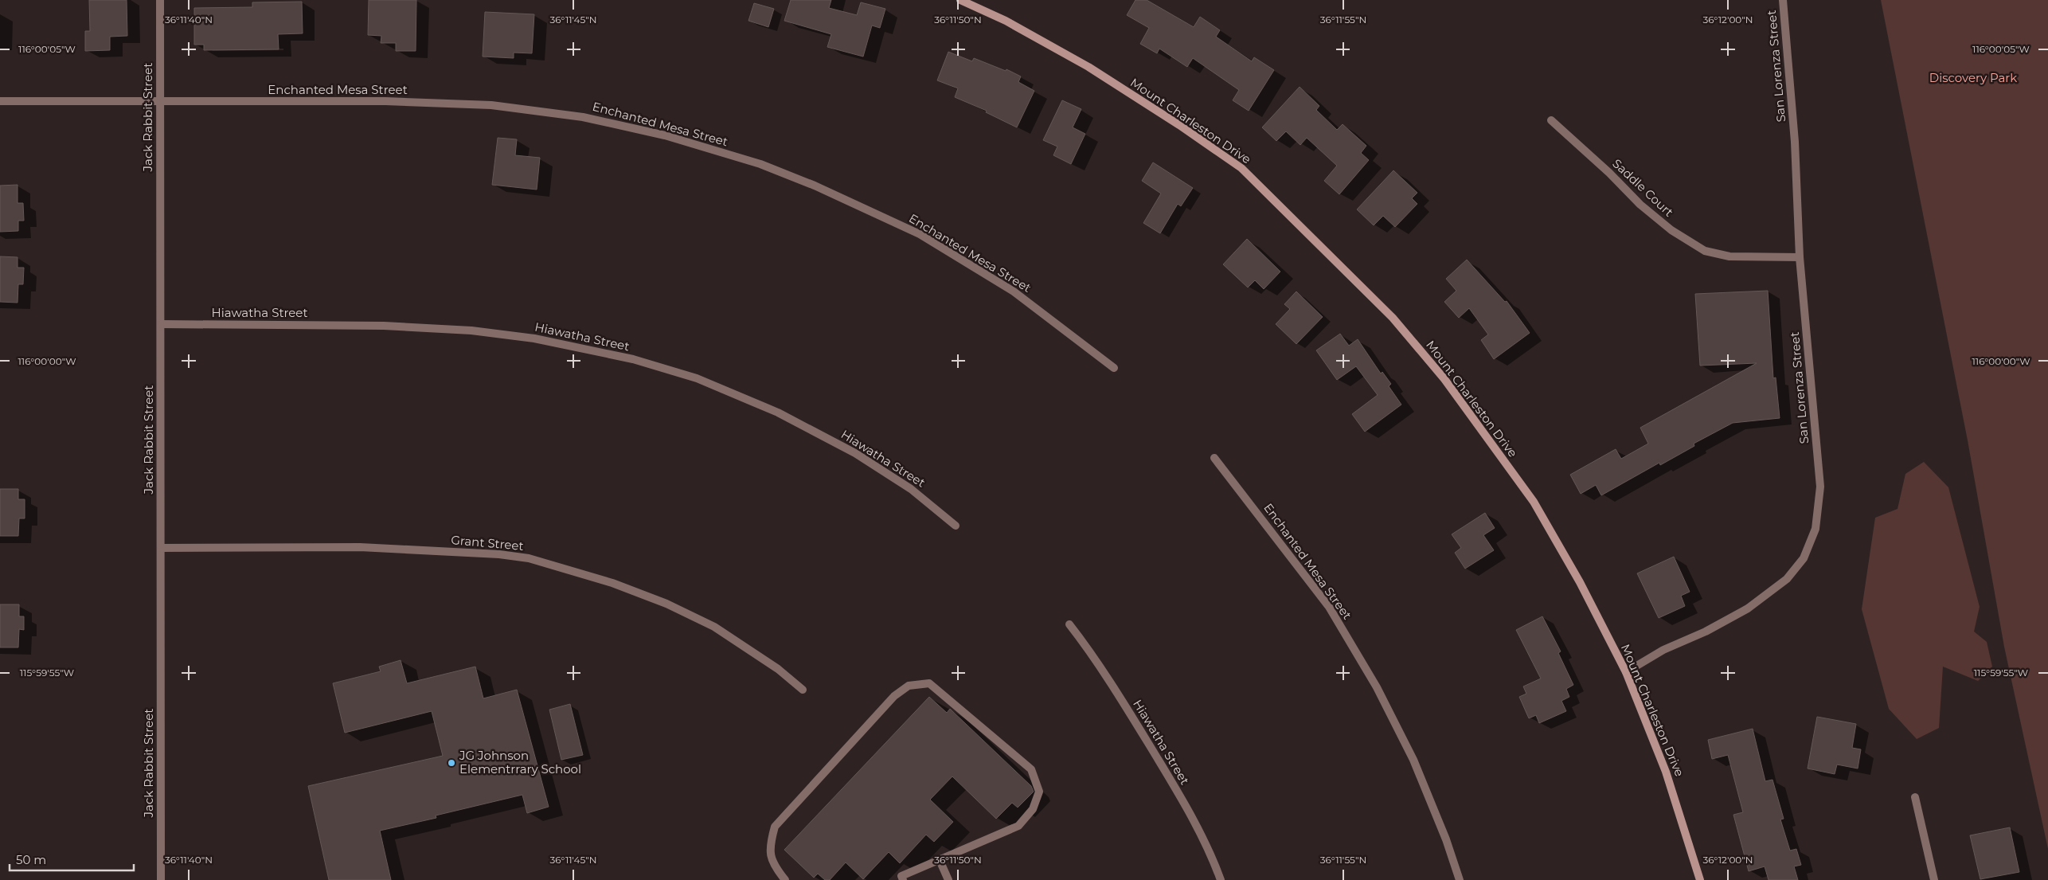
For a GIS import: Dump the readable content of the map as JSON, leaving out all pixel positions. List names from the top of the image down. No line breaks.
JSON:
{"streets":{"street":["San Lorenza Street","Enchanted Mesa Street","Jack Rabbit Street","Mount Charleston Drive","Saddle Court","Hiawatha Street","Grant Street"]},"crossings":[["San Lorenza Street","Mount Charleston Drive"],["San Lorenza Street","Saddle Court"],["Enchanted Mesa Street","Jack Rabbit Street"],["Jack Rabbit Street","Hiawatha Street"],["Jack Rabbit Street","Grant Street"]],"parks":["Discovery Park"],"places":["JG Johnson Elementrrary School"],"scale_bar":"50 m","coordinates":["36°11'40\"N","36°11'45\"N","36°11'50\"N","36°11'55\"N","36°12'00\"N","116°00'05\"W","116°00'00\"W","115°59'55\"W"]}
